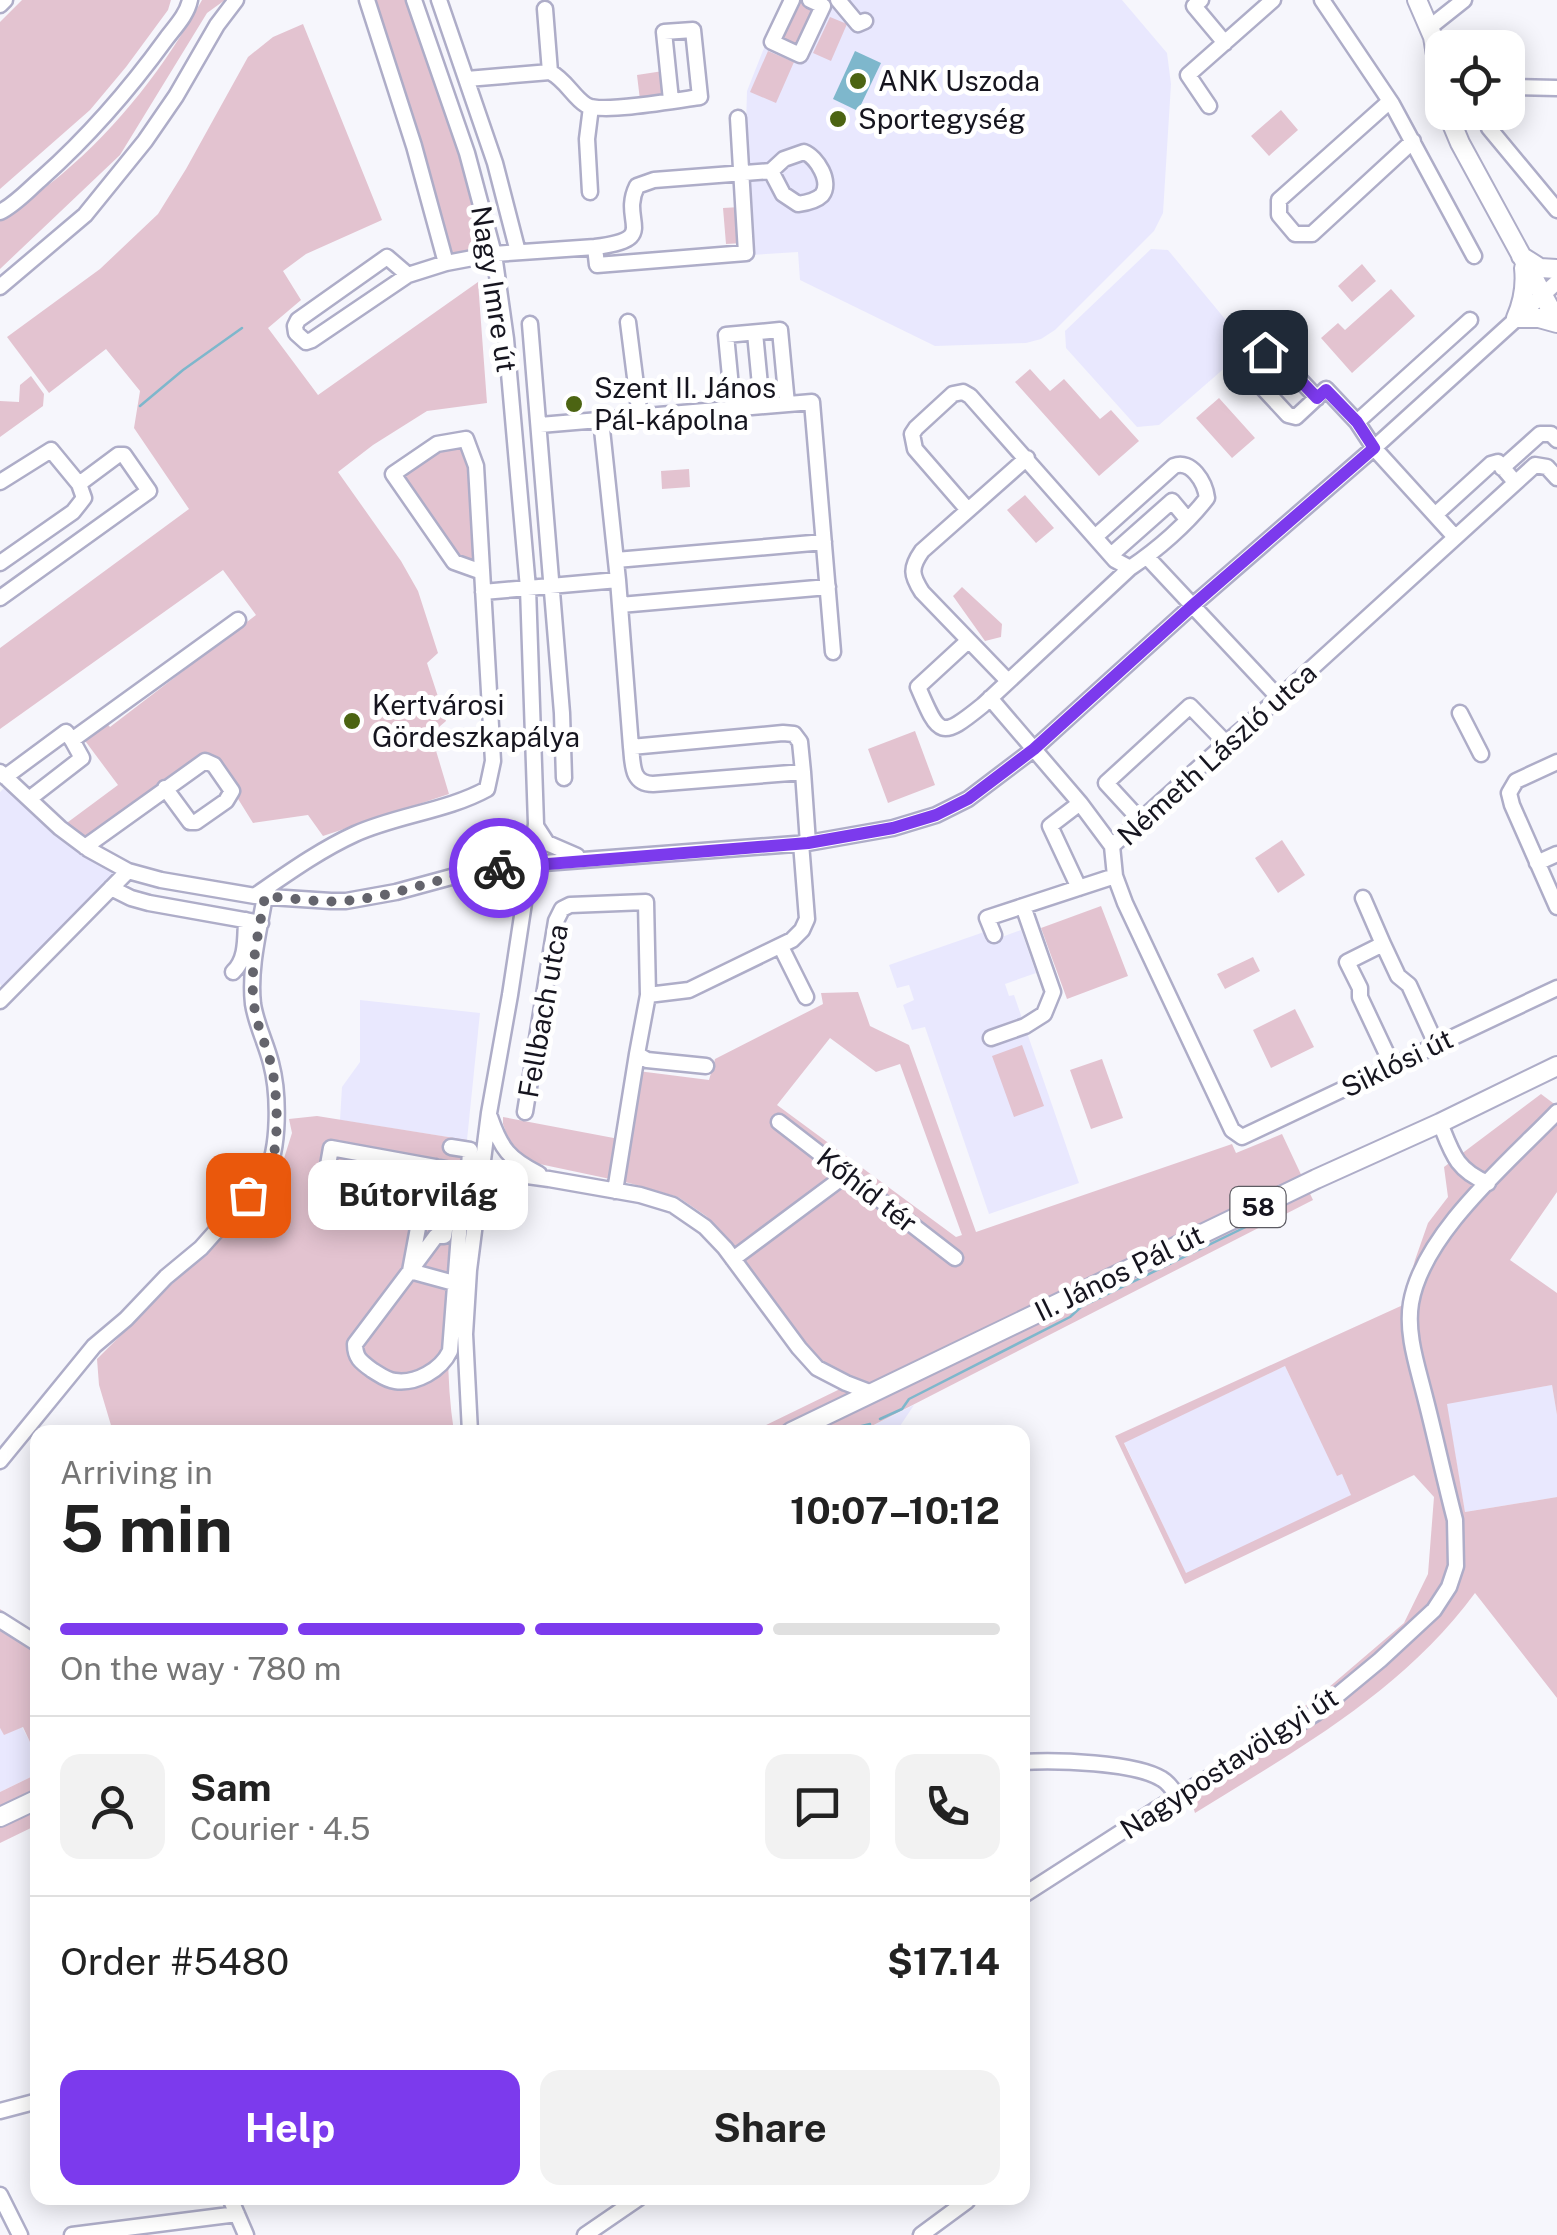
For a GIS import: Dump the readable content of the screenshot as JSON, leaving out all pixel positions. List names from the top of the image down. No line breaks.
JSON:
{"streets":{"main road":["58","II. János Pál út"],"street":["Nagy Imre út","Németh László utca","Fellbach utca","Siklósi út","Kőhíd tér","Nagypostavölgyi út"]},"crossings":[["Németh László utca","Siklósi út"]],"places":["ANK Uszoda","Sportegység","Szent II. János Pál-kápolna","Kertvárosi Gördeszkapálya","Bútorvilág"],"page":{"bubble":"Bútorvilág","heading":["5 min","Arriving in","10:07–10:12"],"panel":["Sam","Courier · 4.5","Order #5480","$17.14"],"bar":"On the way · 780 m","buttons":["Help","Share"]}}
